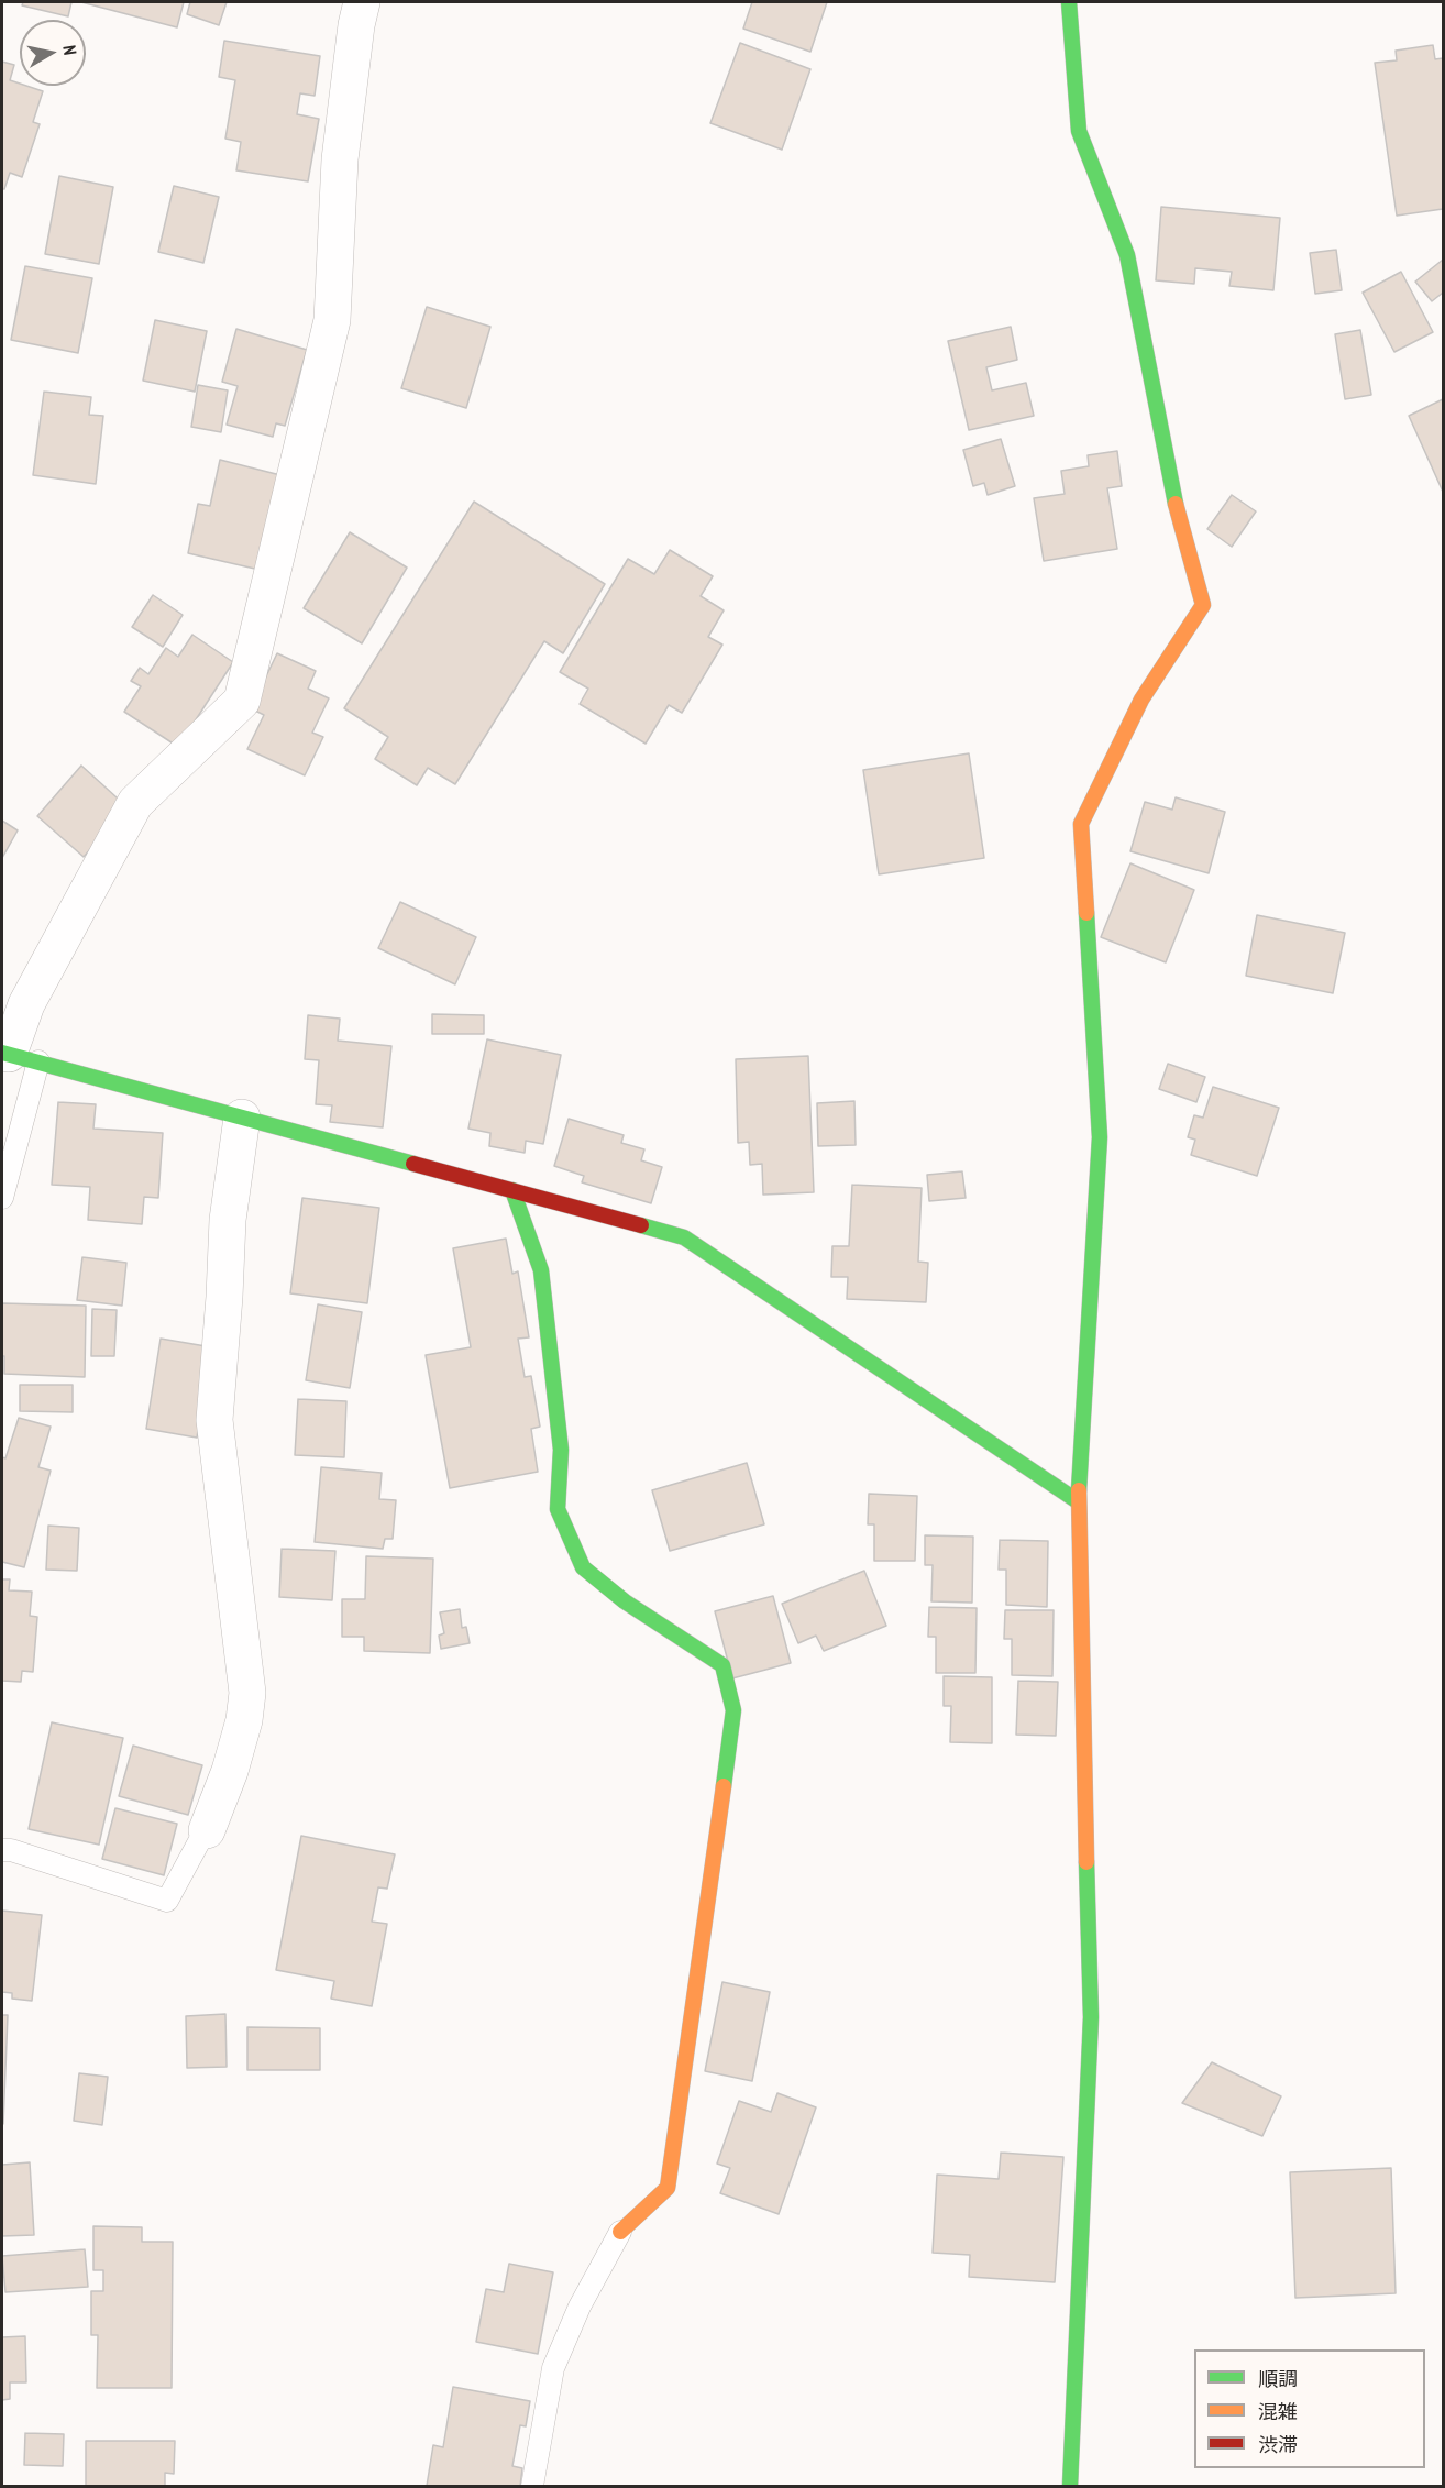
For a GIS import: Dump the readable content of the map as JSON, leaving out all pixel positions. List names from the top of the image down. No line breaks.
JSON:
{"legend":["順調","混雑","渋滞"],"north":"right"}
